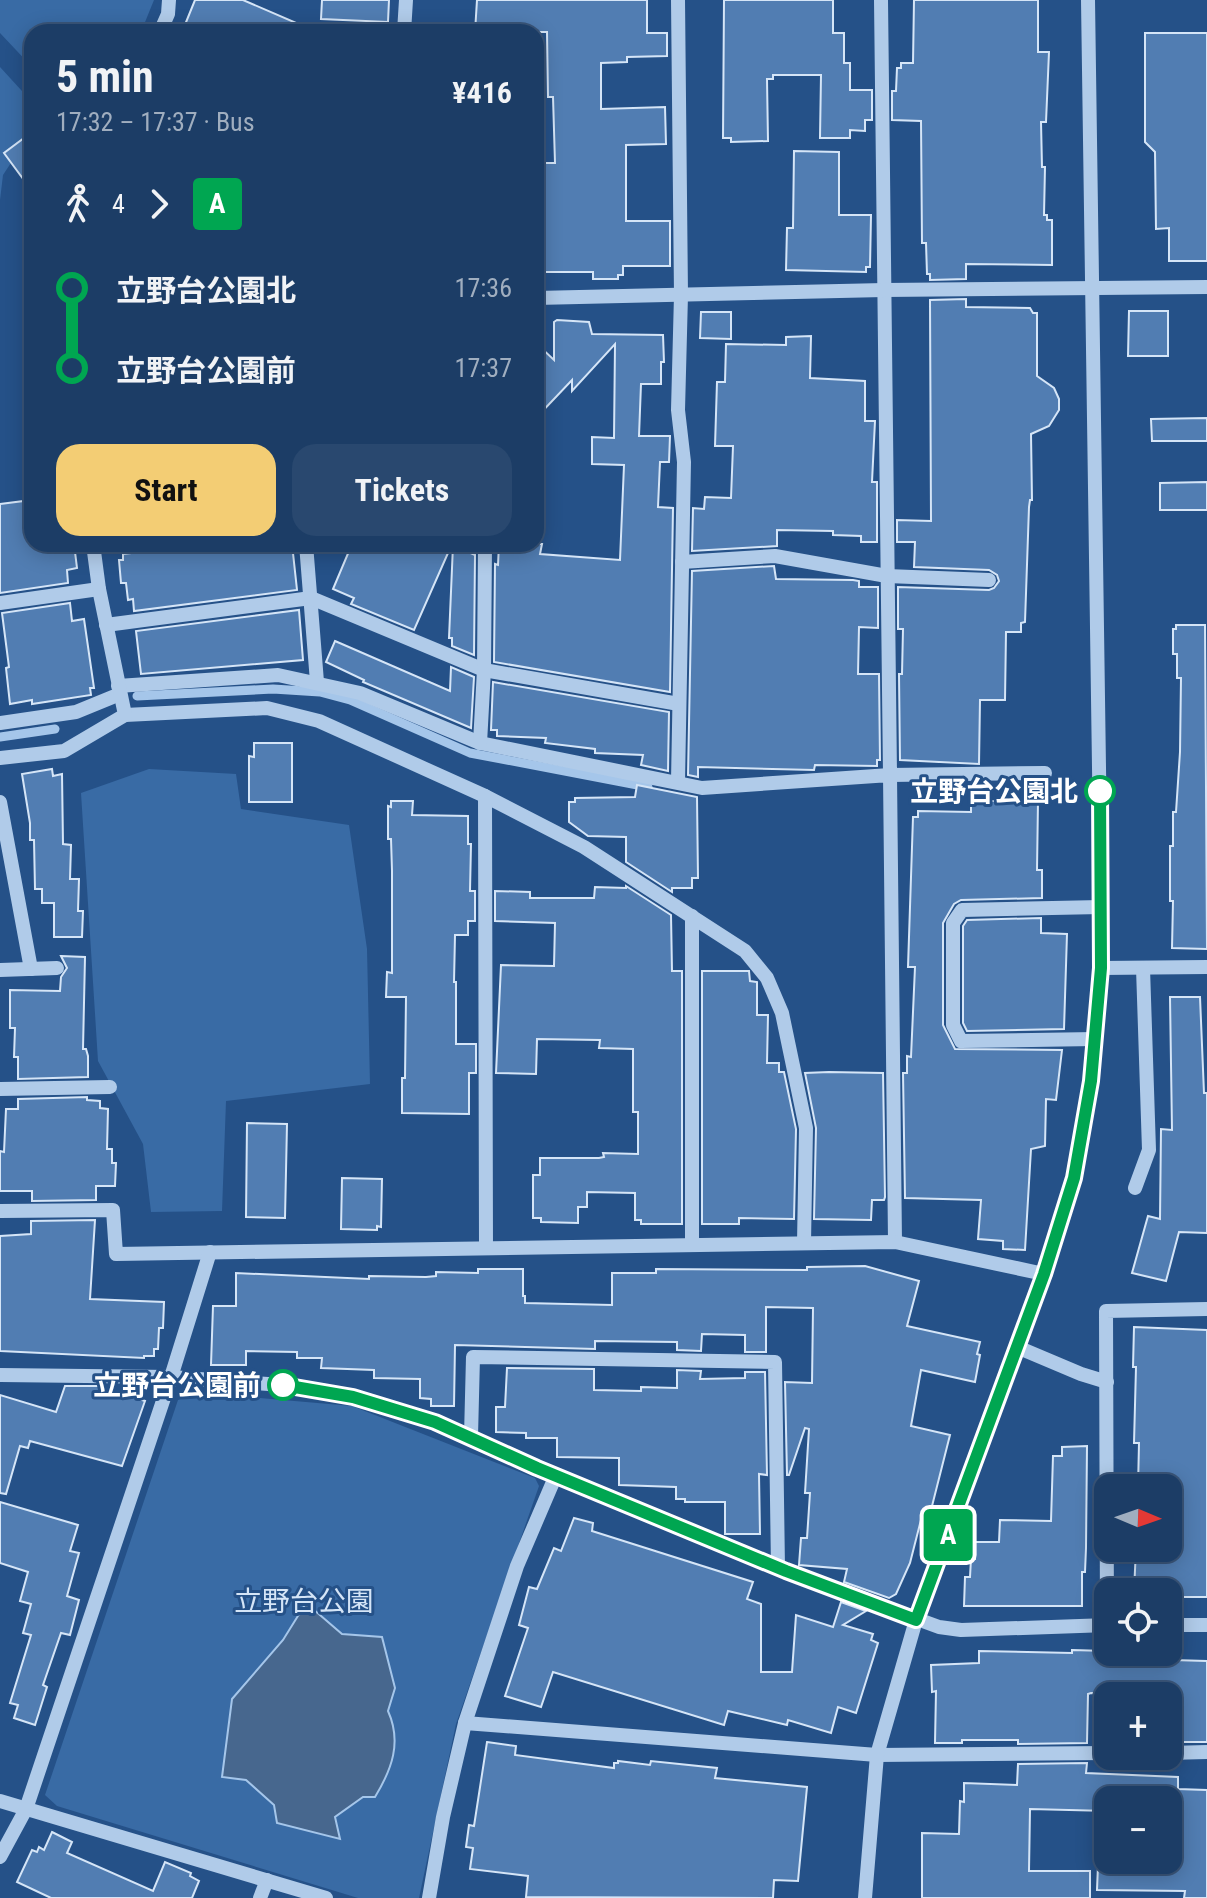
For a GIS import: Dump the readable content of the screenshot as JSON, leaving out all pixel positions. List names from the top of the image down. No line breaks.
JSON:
{"parks":["立野台公園"],"places":["立野台公園北","立野台公園前"],"lines":["bus line A"],"north":"right","page":{"on_map":"A","heading":["5 min","17:32 – 17:37 · Bus","¥416"],"legs":["4","A"],"list":[{"name":"立野台公園北","value":"17:36"},{"name":"立野台公園前","value":"17:37"}],"buttons":["Start","Tickets"],"map_buttons":["+","−"]}}
